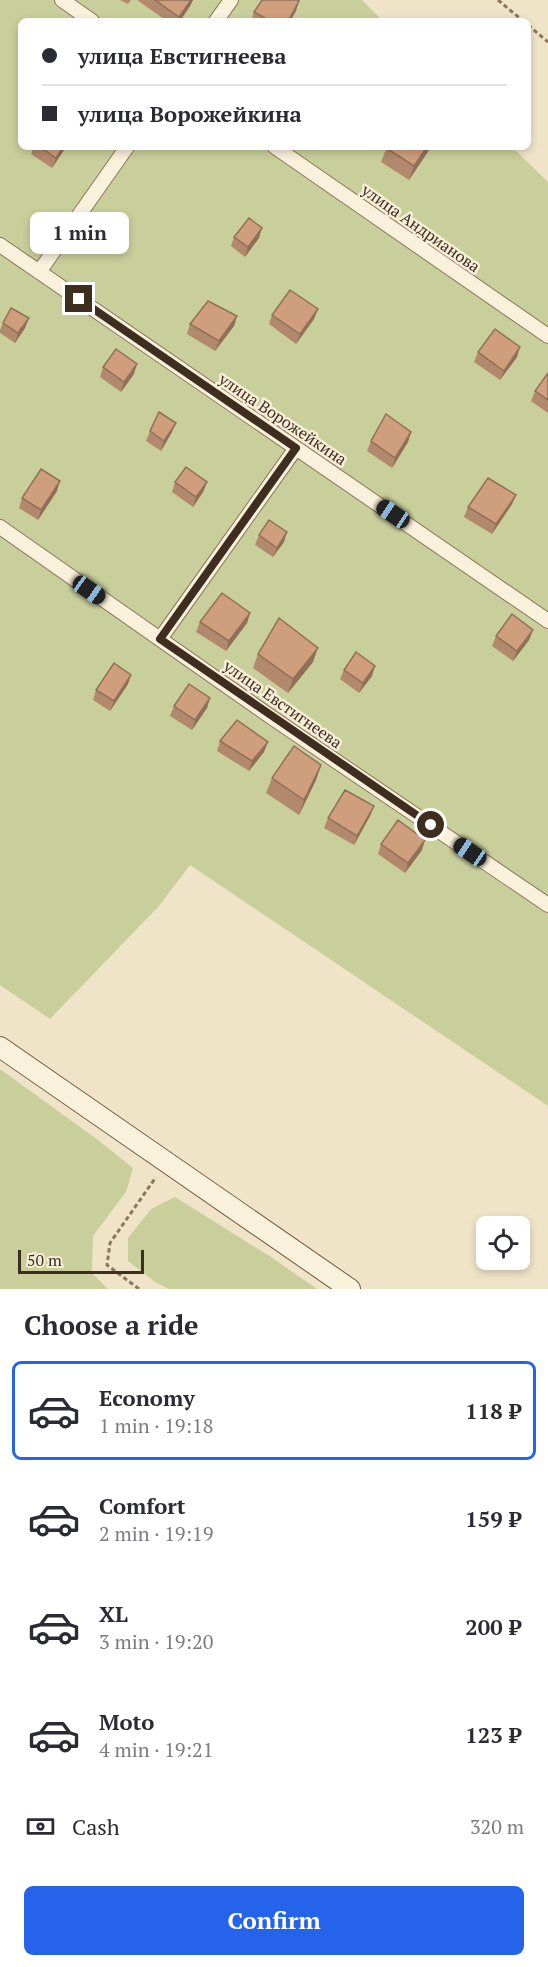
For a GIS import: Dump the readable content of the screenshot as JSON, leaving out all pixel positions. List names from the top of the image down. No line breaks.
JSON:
{"streets":{"street":["улица Андрианова","улица Ворожейкина","улица Евстигнеева"]},"scale_bar":"50 m","page":{"banner":["улица Евстигнеева","улица Ворожейкина"],"bubble":"1 min","scale":"50 m","heading":"Choose a ride","list":[{"name":"Economy","note":"1 min · 19:18","value":"118 ₽"},{"name":"Comfort","note":"2 min · 19:19","value":"159 ₽"},{"name":"XL","note":"3 min · 19:20","value":"200 ₽"},{"name":"Moto","note":"4 min · 19:21","value":"123 ₽"}],"pay":["Cash","320 m"],"buttons":"Confirm"}}
